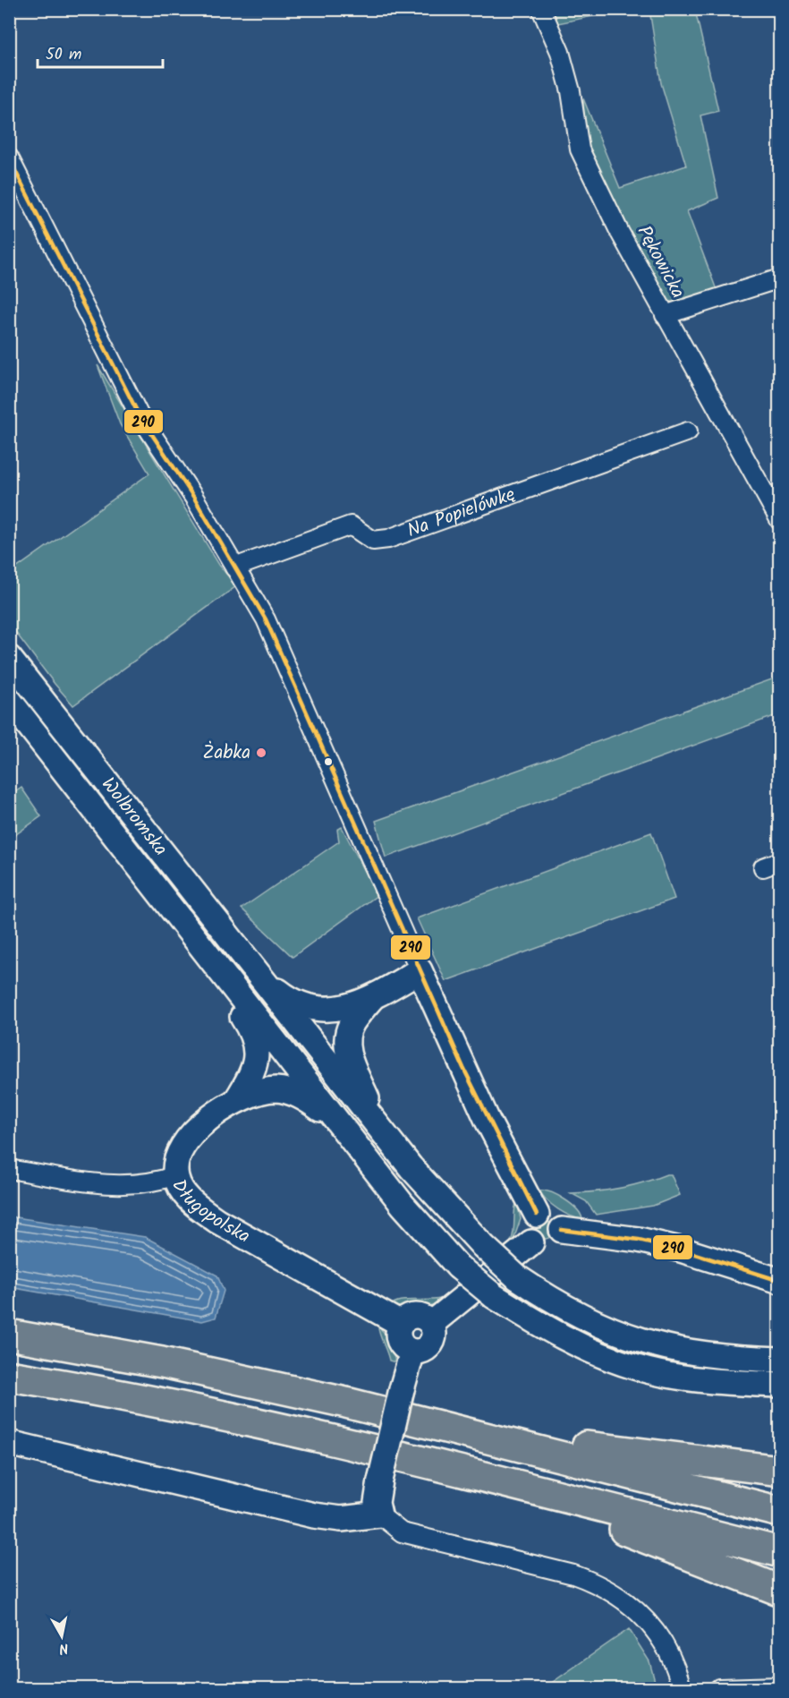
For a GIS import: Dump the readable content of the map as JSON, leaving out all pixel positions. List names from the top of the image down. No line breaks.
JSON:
{"streets":{"main road":["Wolbromska","Długopolska"],"street":["Pękowicka","Na Popielówkę"]},"places":["Żabka"],"lines":["transit line 290"],"scale_bar":"50 m","north":"bottom"}
